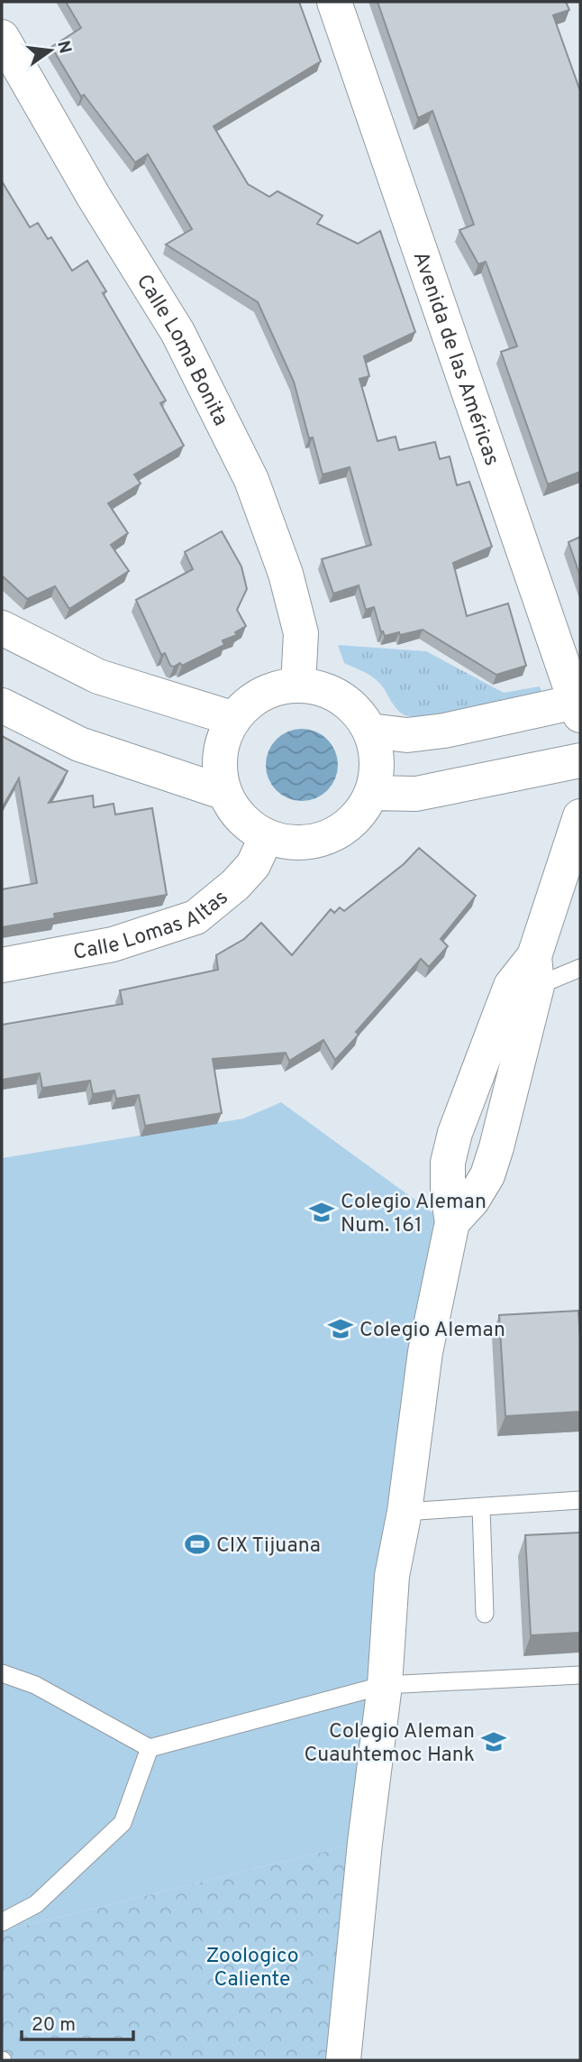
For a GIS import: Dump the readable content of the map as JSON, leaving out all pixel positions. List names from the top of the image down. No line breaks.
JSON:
{"streets":{"street":["Calle Loma Bonita","Avenida de las Américas","Calle Lomas Altas"]},"crossings":[["Calle Loma Bonita","Calle Lomas Altas"]],"parks":["Zoologico Caliente"],"places":{"school or university":["Colegio Aleman Num. 161","Colegio Aleman","Colegio Aleman Cuauhtemoc Hank"],"sports":["CIX Tijuana"]},"scale_bar":"20 m","north":"right"}
